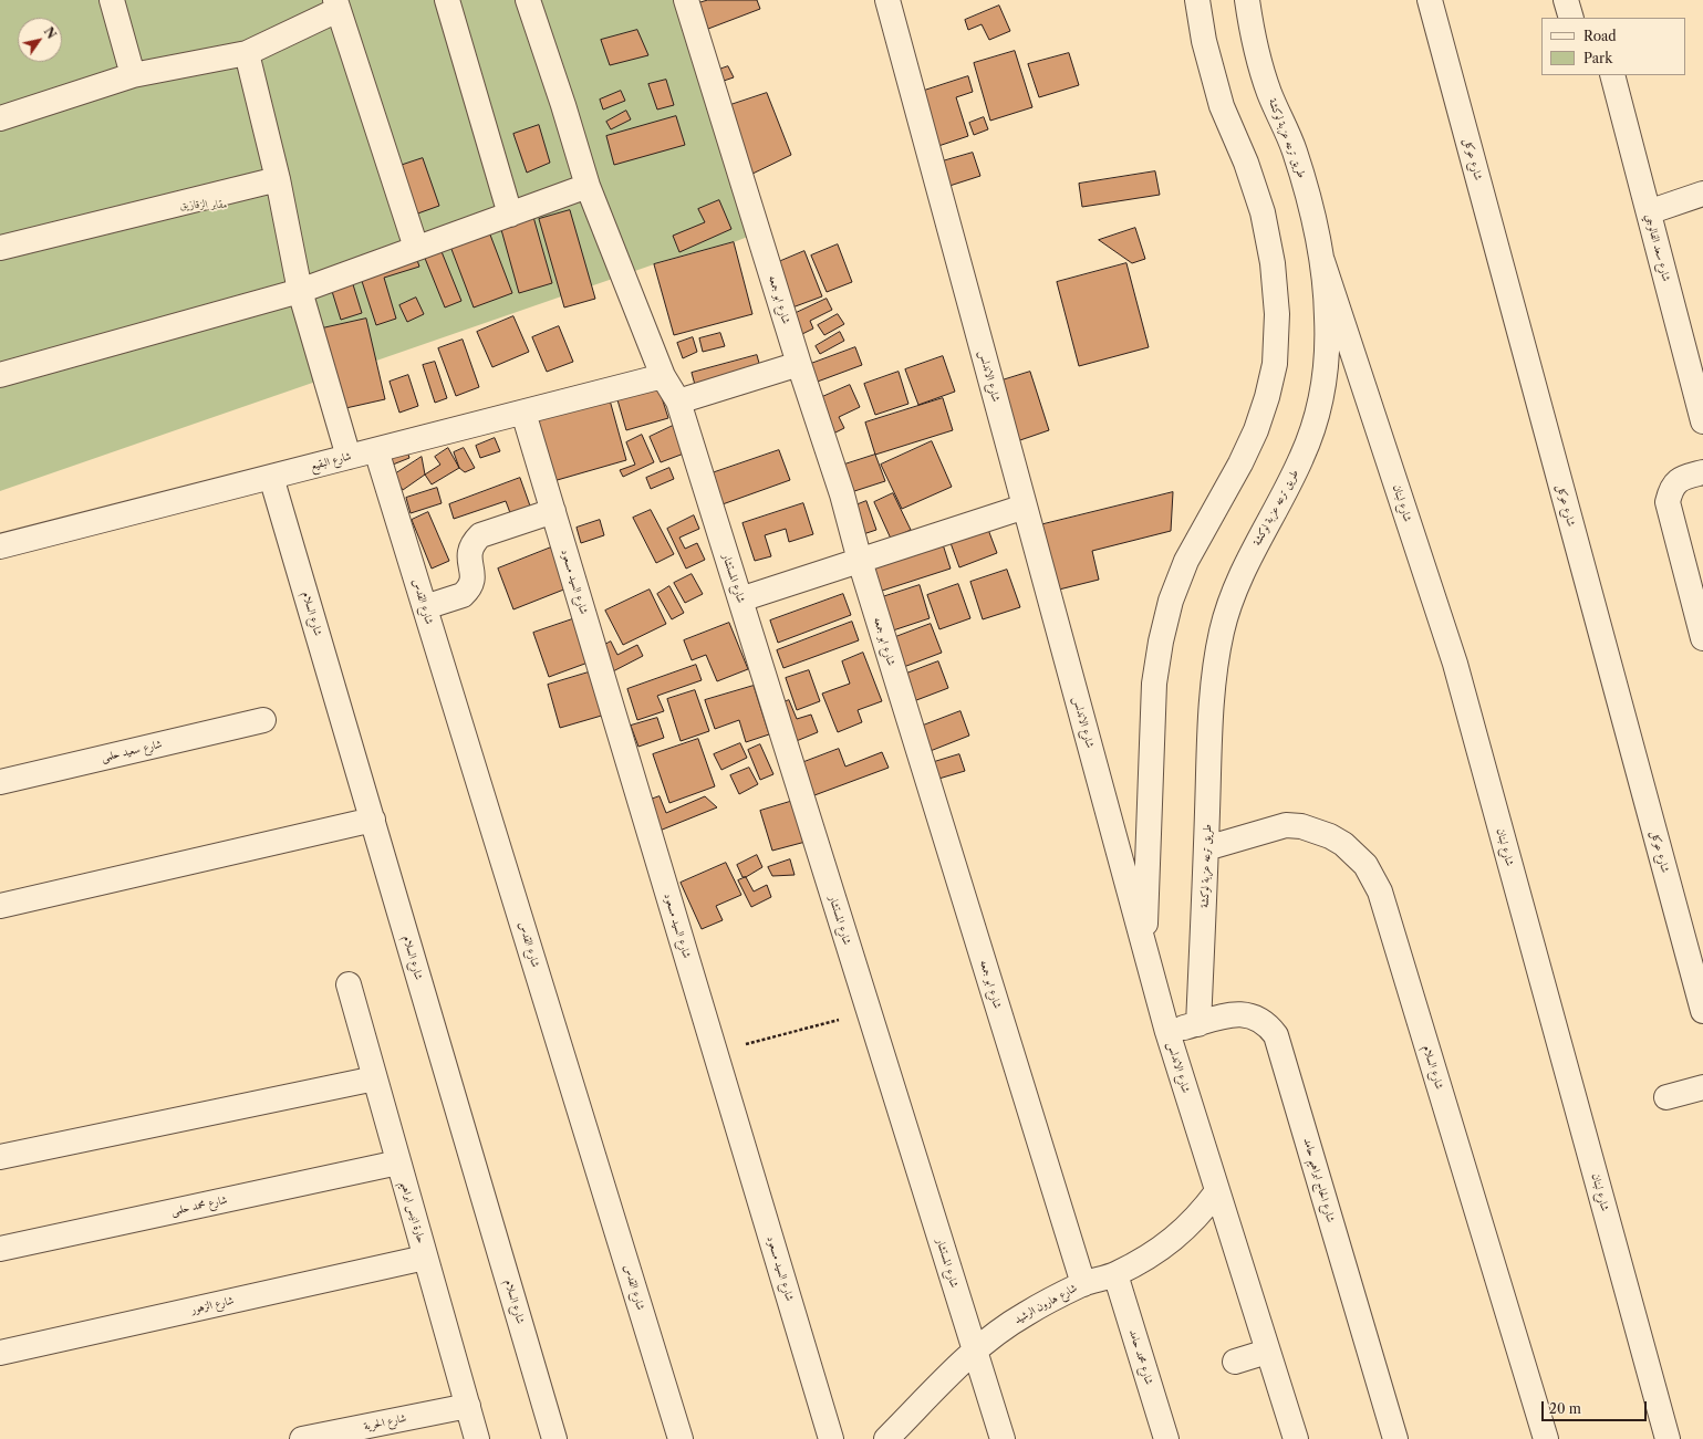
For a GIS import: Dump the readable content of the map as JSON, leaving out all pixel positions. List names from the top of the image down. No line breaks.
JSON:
{"streets":{"street":["طريق ترعه عزبة لوكشة","شارع عوكل","شارع سعد الفالوجي","شارع ابو جمعه","شارع الاندلس","شارع البقيع","شارع لبنان","شارع المستشار","شارع السيد مسعود","شارع القدس","شارع السلام","شارع سعيد حلمى","شارع الحاج ابراهيم حامد","شارع محمد حلمى","حارة انيس ابراهيم","شارع هارون الرشيد","شارع الزهور","شارع محمد حامد","شارع الحرية"]},"crossings":[["طريق ترعه عزبة لوكشة","شارع لبنان"],["طريق ترعه عزبة لوكشة","شارع السلام"],["طريق ترعه عزبة لوكشة","شارع الحاج ابراهيم حامد"],["شارع ابو جمعه","شارع هارون الرشيد"],["شارع الاندلس","شارع الحاج ابراهيم حامد"],["شارع الاندلس","شارع هارون الرشيد"],["شارع البقيع","شارع المستشار"],["شارع البقيع","شارع السيد مسعود"],["شارع البقيع","شارع القدس"],["شارع البقيع","شارع السلام"],["شارع المستشار","شارع هارون الرشيد"],["شارع محمد حلمى","حارة انيس ابراهيم"],["حارة انيس ابراهيم","شارع الزهور"],["حارة انيس ابراهيم","شارع الحرية"],["شارع هارون الرشيد","شارع محمد حامد"]],"parks":["مقابر الزقازيق"],"legend":["Road","Park"],"scale_bar":"20 m","north":"top right"}
